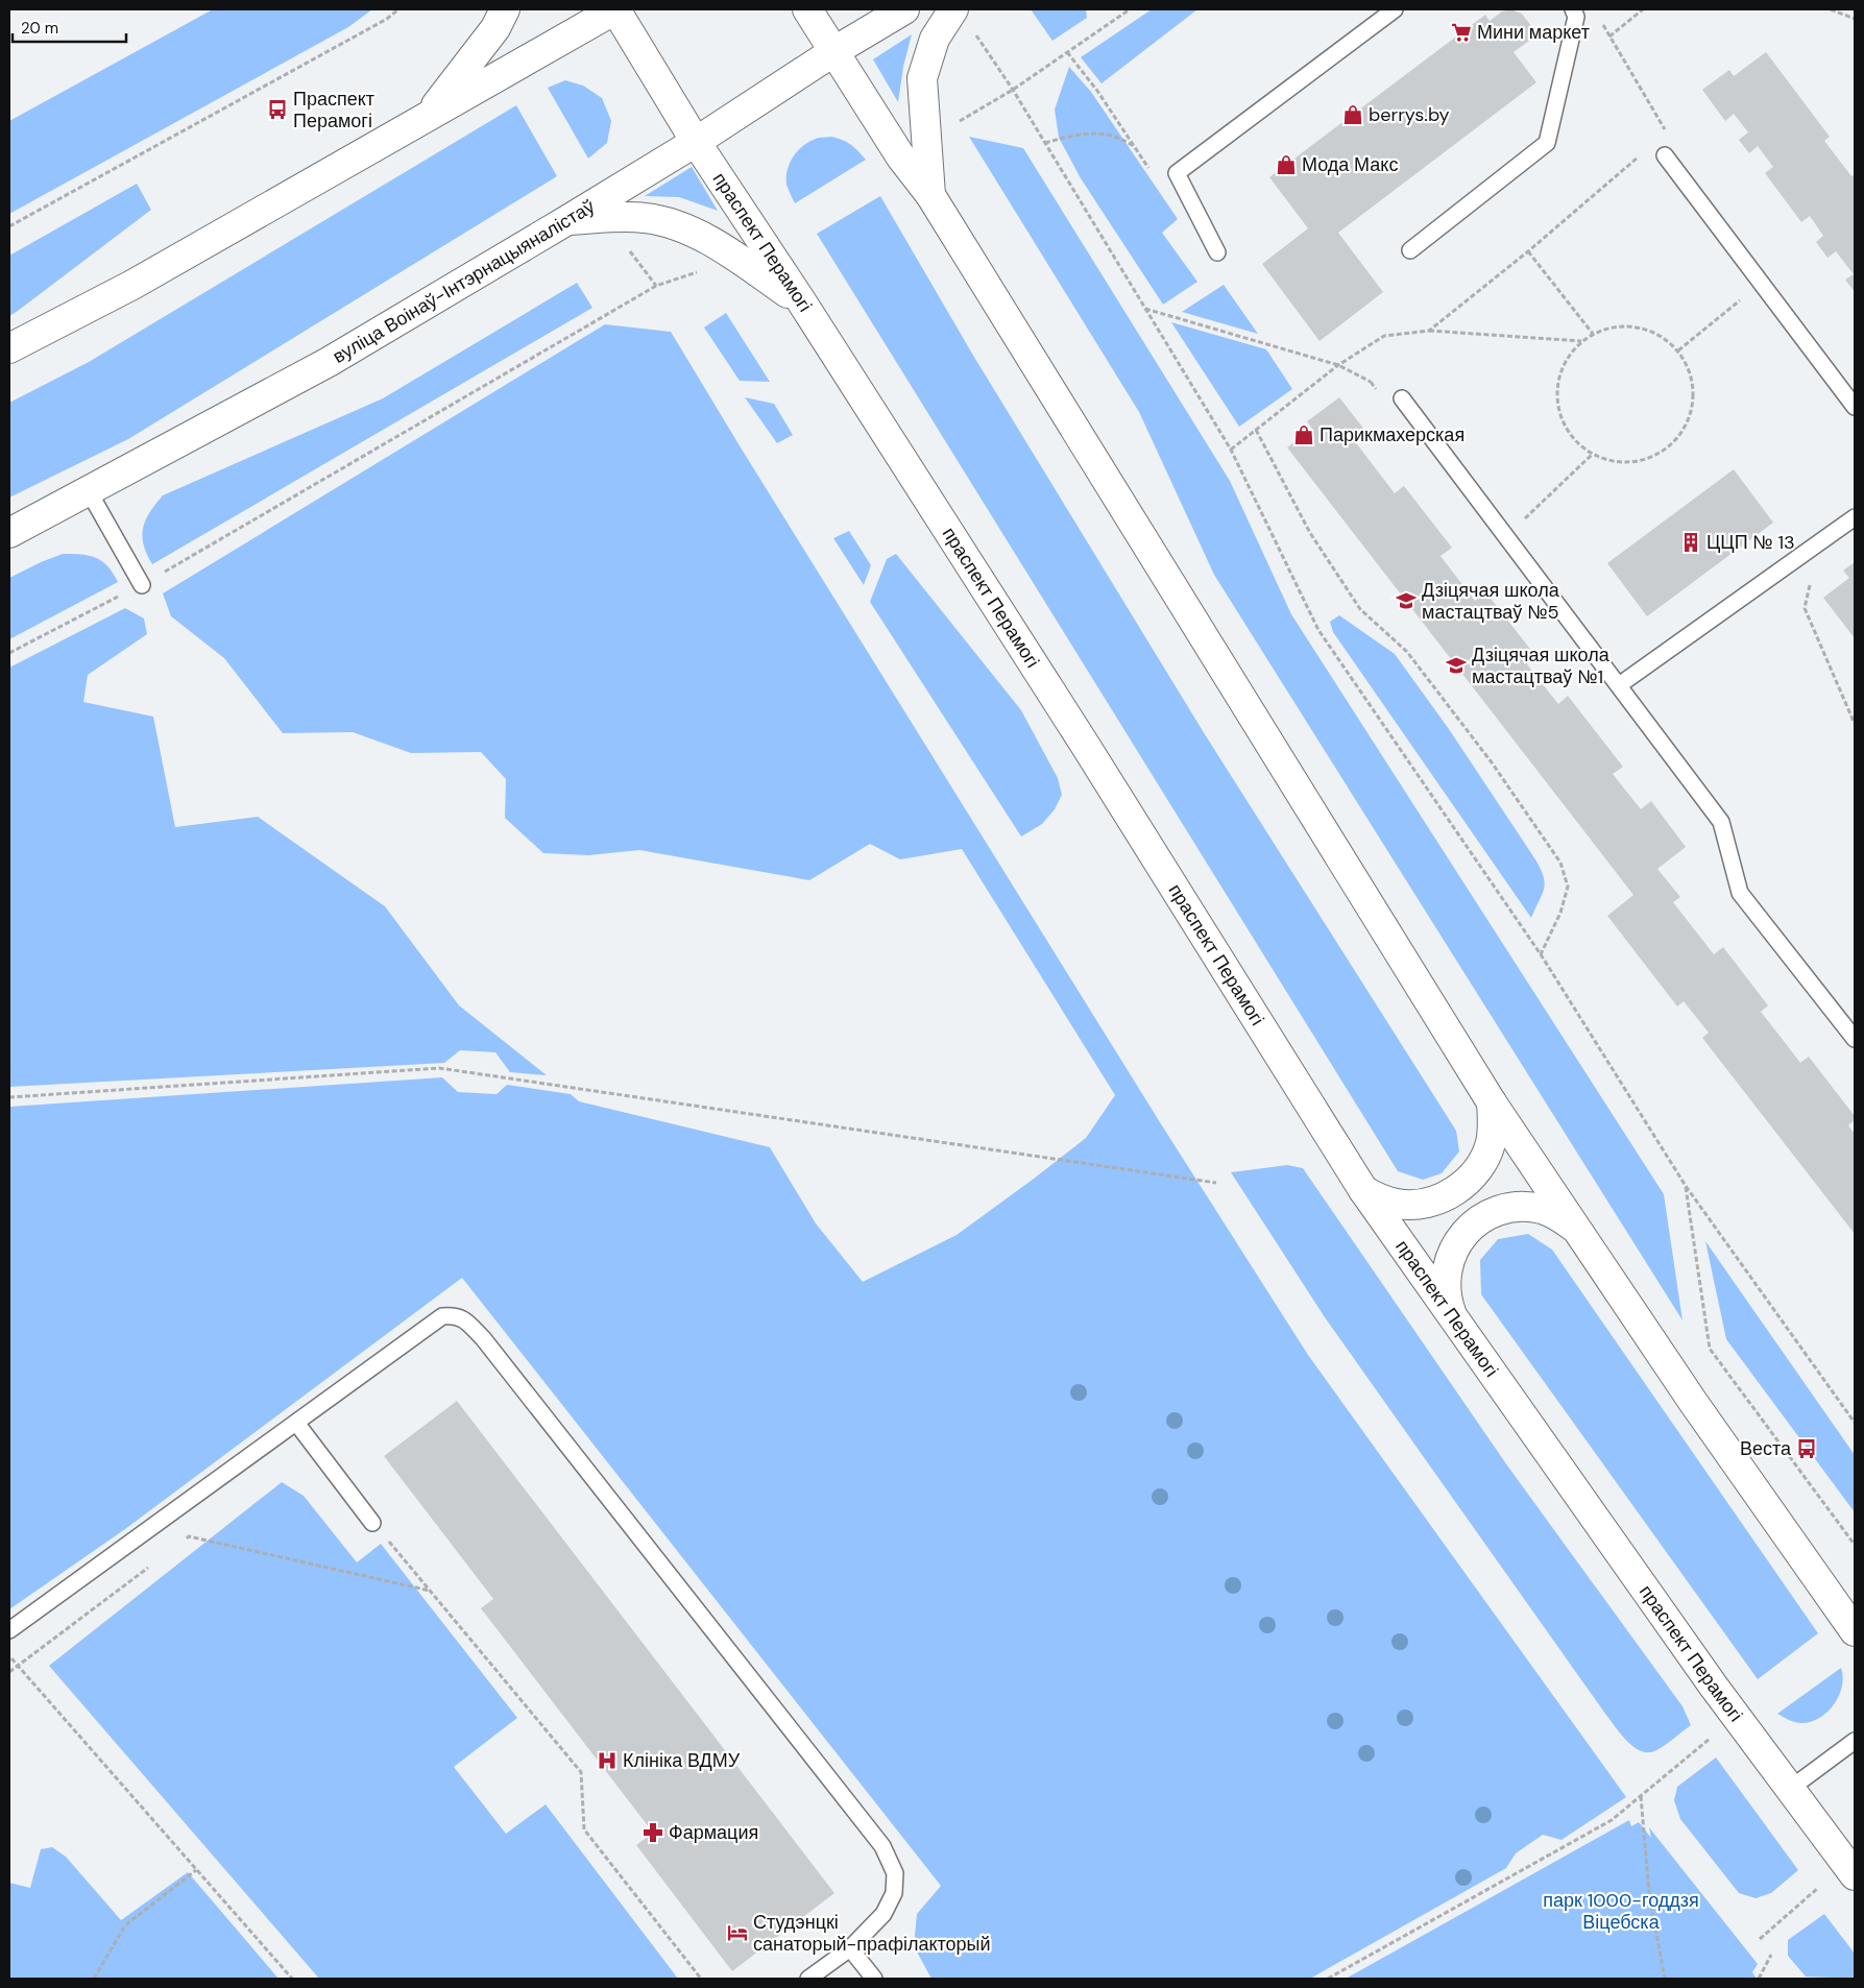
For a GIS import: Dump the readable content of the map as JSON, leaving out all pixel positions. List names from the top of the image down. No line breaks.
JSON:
{"streets":{"main road":["праспект Перамогі","вуліца Воінаў-Інтэрнацыяналістаў"]},"crossings":[["праспект Перамогі","вуліца Воінаў-Інтэрнацыяналістаў"]],"parks":["парк 1000-годдзя Віцебска"],"places":{"supermarket":["Мини маркет"],"bus stop":["Праспект Перамогі","Веста"],"shop":["berrys.by","Мода Макс","Парикмахерская"],"building":["ЦЦП № 13"],"school or university":["Дзіцячая школа мастацтваў №5","Дзіцячая школа мастацтваў №1"],"hospital":["Клініка ВДМУ"],"pharmacy":["Фармация"],"hotel":["Студэнцкі санаторый-прафілакторый"]},"scale_bar":"20 m"}
